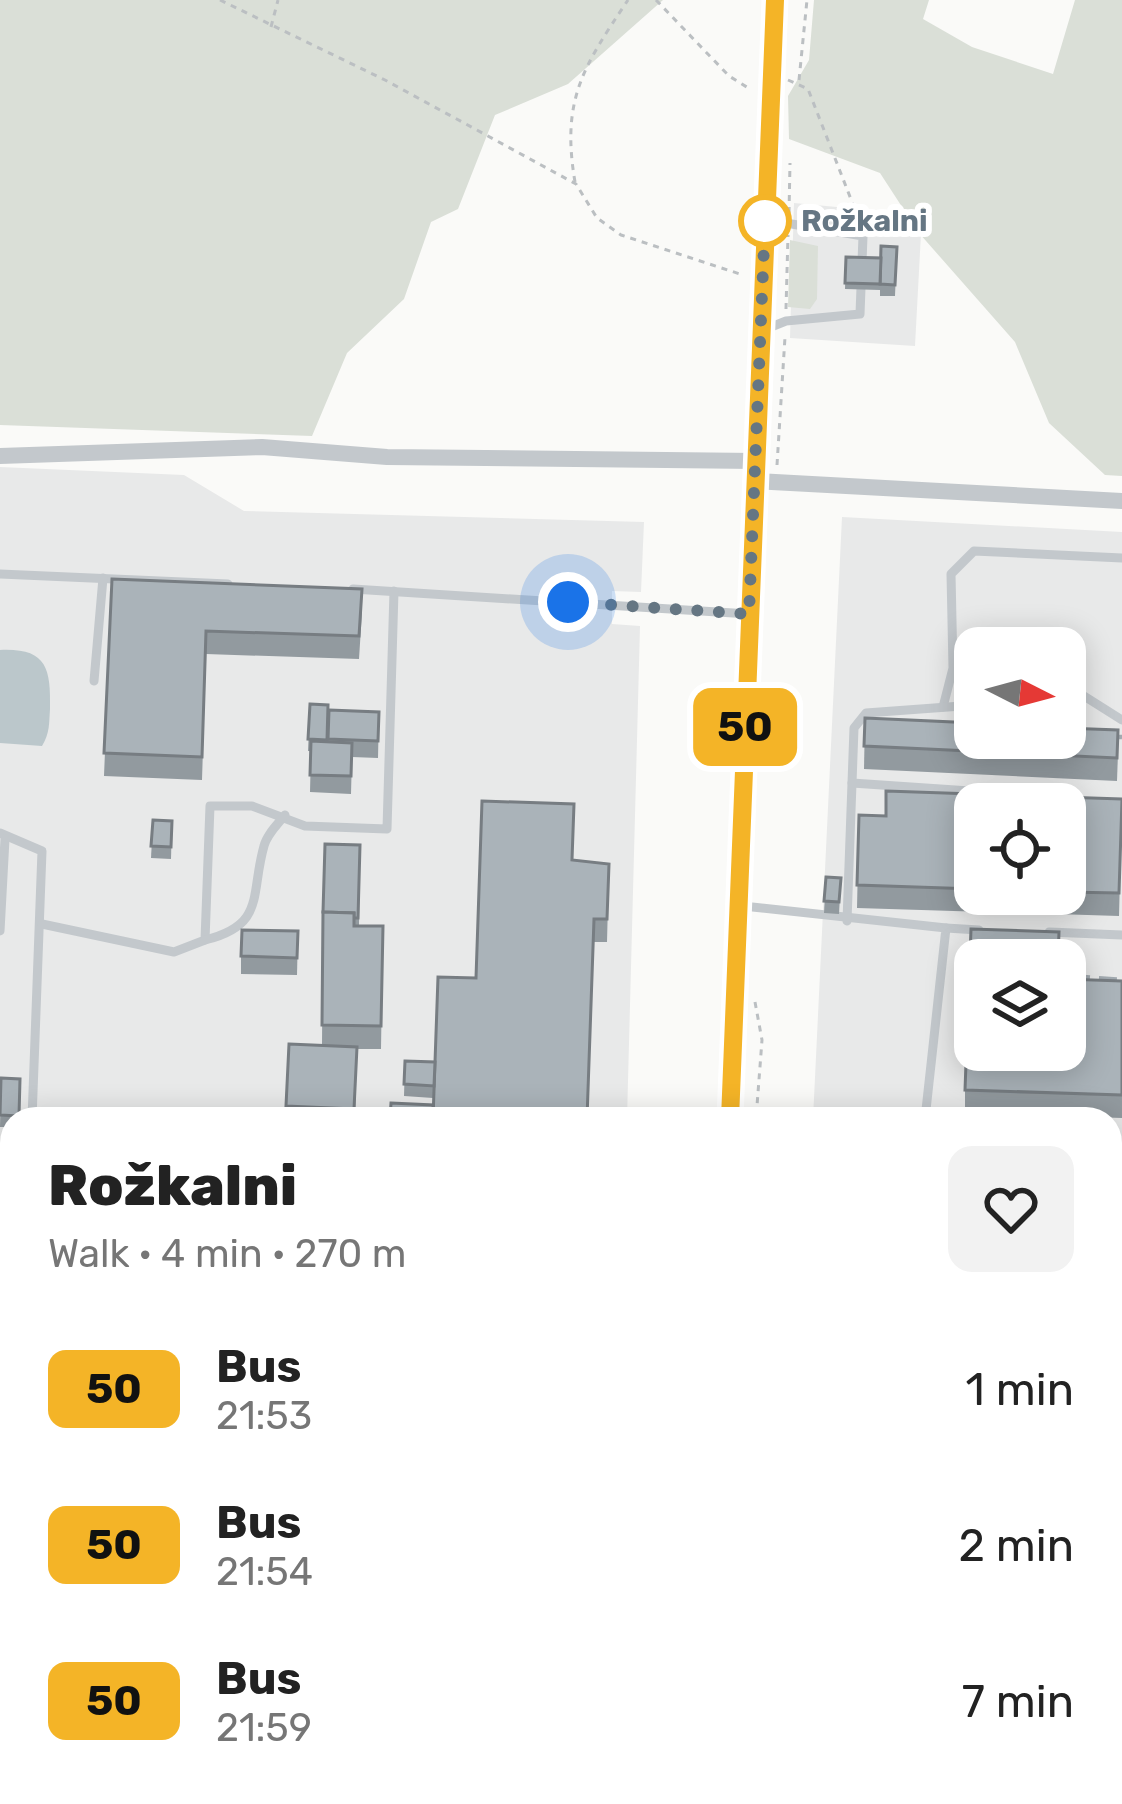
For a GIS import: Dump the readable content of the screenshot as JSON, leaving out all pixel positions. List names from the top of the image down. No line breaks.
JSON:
{"places":["Rožkalni"],"lines":["bus line 50"],"north":"right","page":{"on_map":"50","heading":["Rožkalni","Walk · 4 min · 270 m"],"list":[{"mark":"50","name":"Bus","note":"21:53","value":"1 min"},{"mark":"50","name":"Bus","note":"21:54","value":"2 min"},{"mark":"50","name":"Bus","note":"21:59","value":"7 min"}]}}
